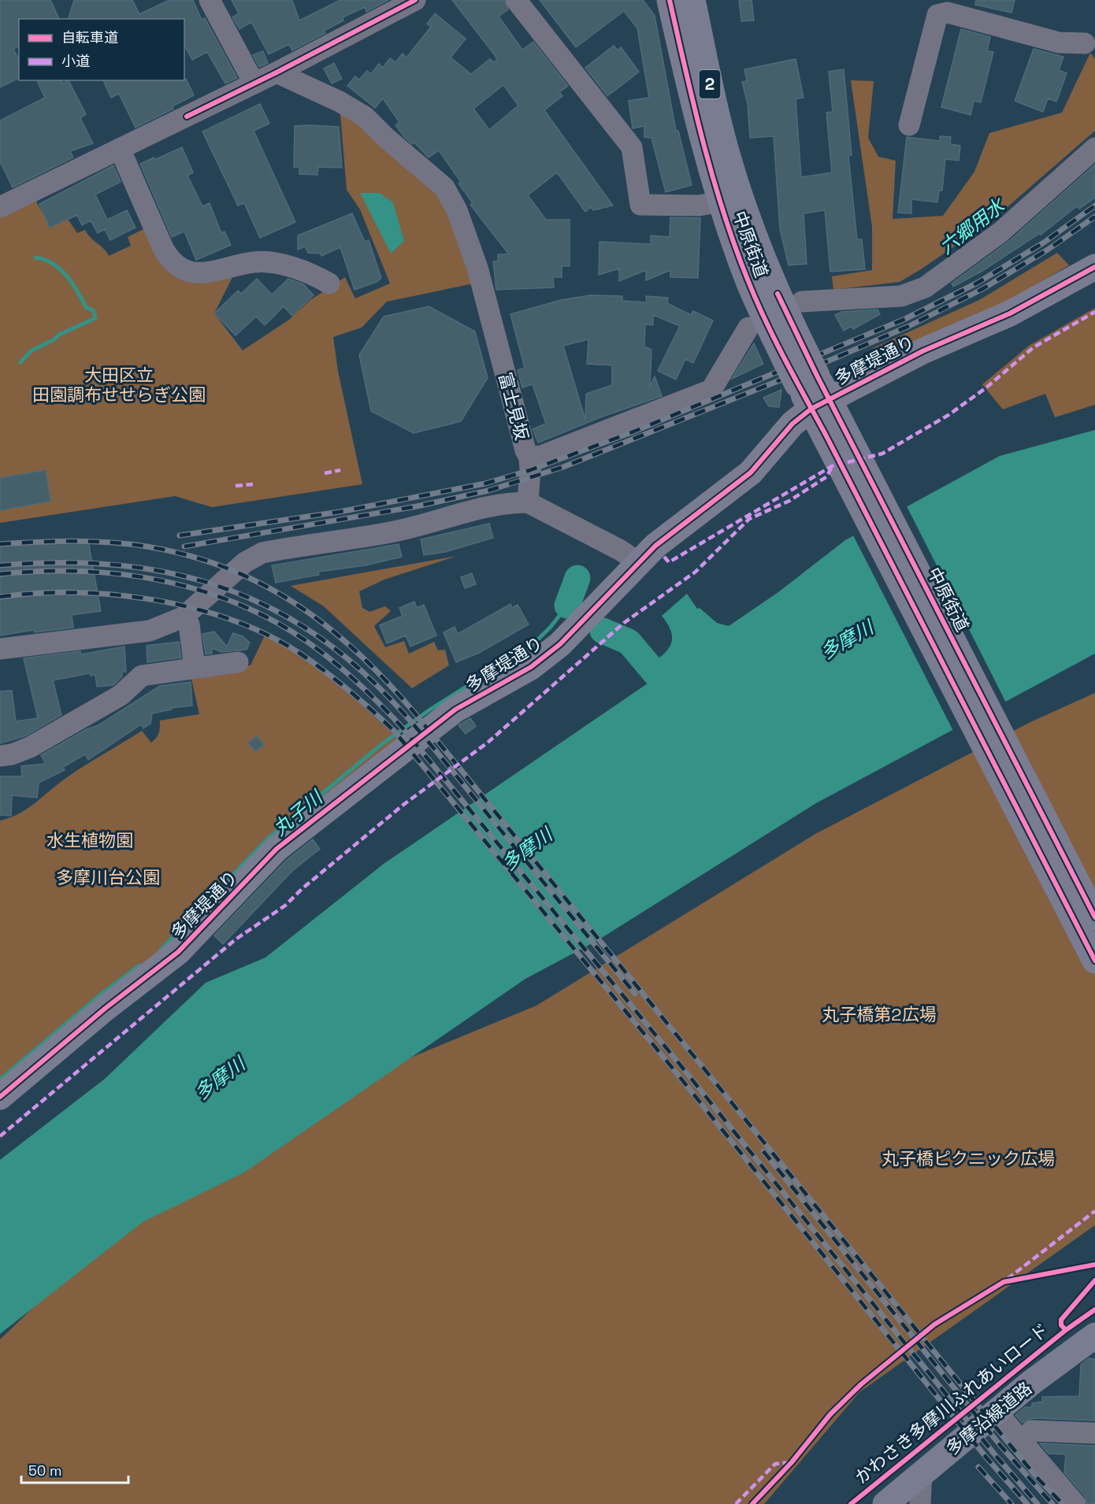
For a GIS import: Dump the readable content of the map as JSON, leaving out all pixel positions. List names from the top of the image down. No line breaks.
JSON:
{"streets":{"main road":["2","中原街道","多摩堤通り","多摩沿線道路"],"street":["富士見坂"],"cycle path":["かわさき多摩川ふれあいロード"]},"crossings":[["中原街道","多摩堤通り"]],"water":["六郷用水","多摩川","丸子川"],"parks":["大田区立 田園調布せせらぎ公園","水生植物園","多摩川台公園","丸子橋第2広場","丸子橋ピクニック広場"],"legend":["自転車道","小道"],"scale_bar":"50 m"}
